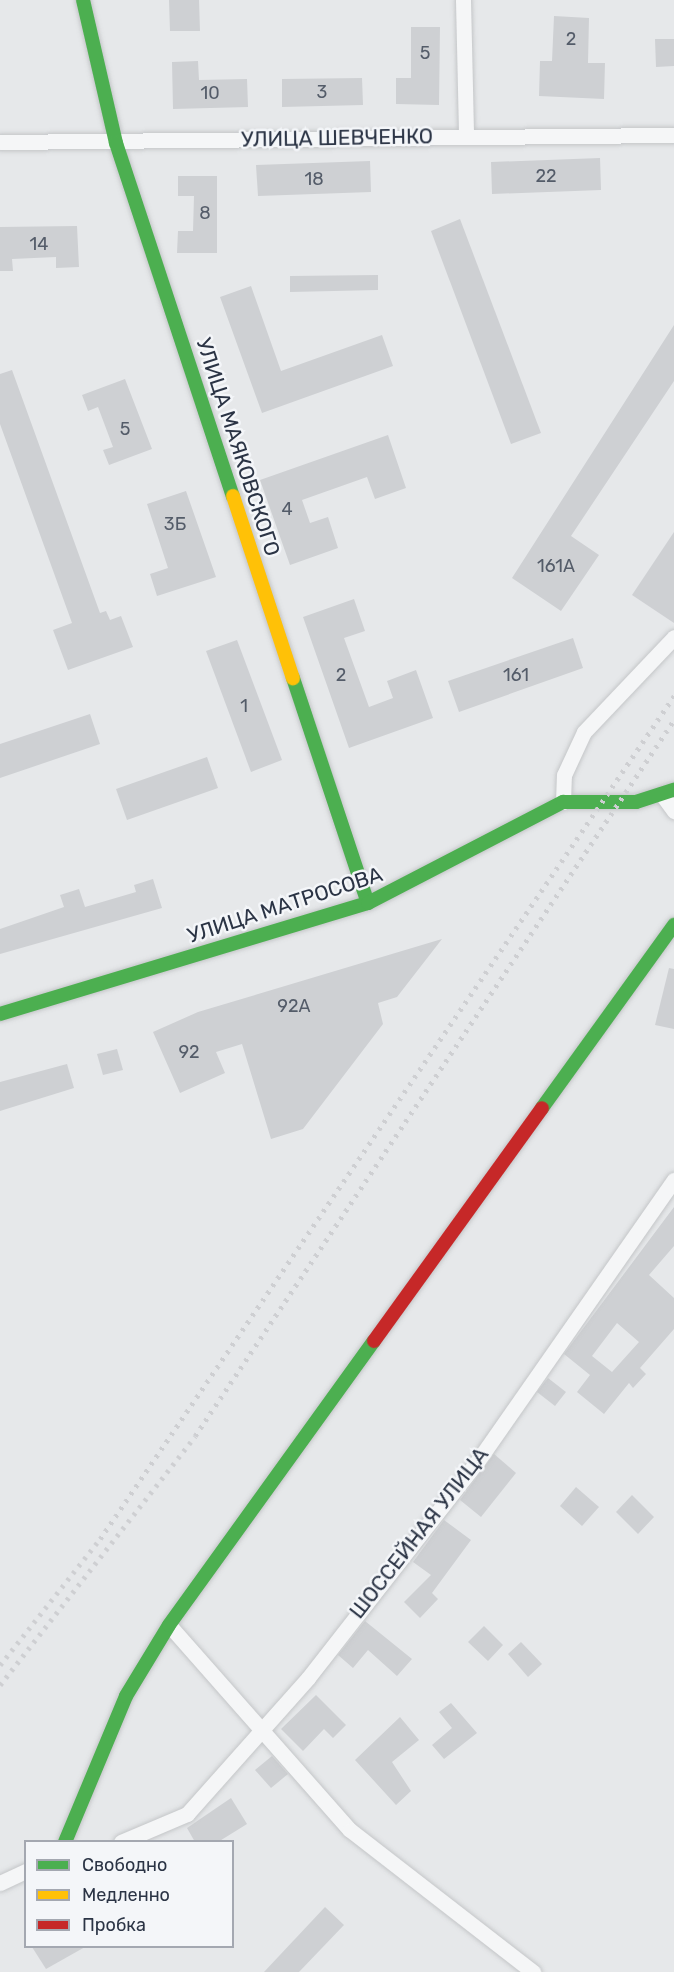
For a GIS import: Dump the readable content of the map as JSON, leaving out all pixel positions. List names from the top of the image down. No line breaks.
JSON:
{"streets":{"street":["УЛИЦА ШЕВЧЕНКО","УЛИЦА МАЯКОВСКОГО","УЛИЦА МАТРОСОВА","ШОССЕЙНАЯ УЛИЦА"]},"crossings":[["УЛИЦА ШЕВЧЕНКО","УЛИЦА МАЯКОВСКОГО"],["УЛИЦА МАЯКОВСКОГО","УЛИЦА МАТРОСОВА"]],"house_numbers":["2","5","3","10","22","18","8","14","5","4","3Б","161А","2","161","1","92А","92"],"legend":["Свободно","Медленно","Пробка"]}
